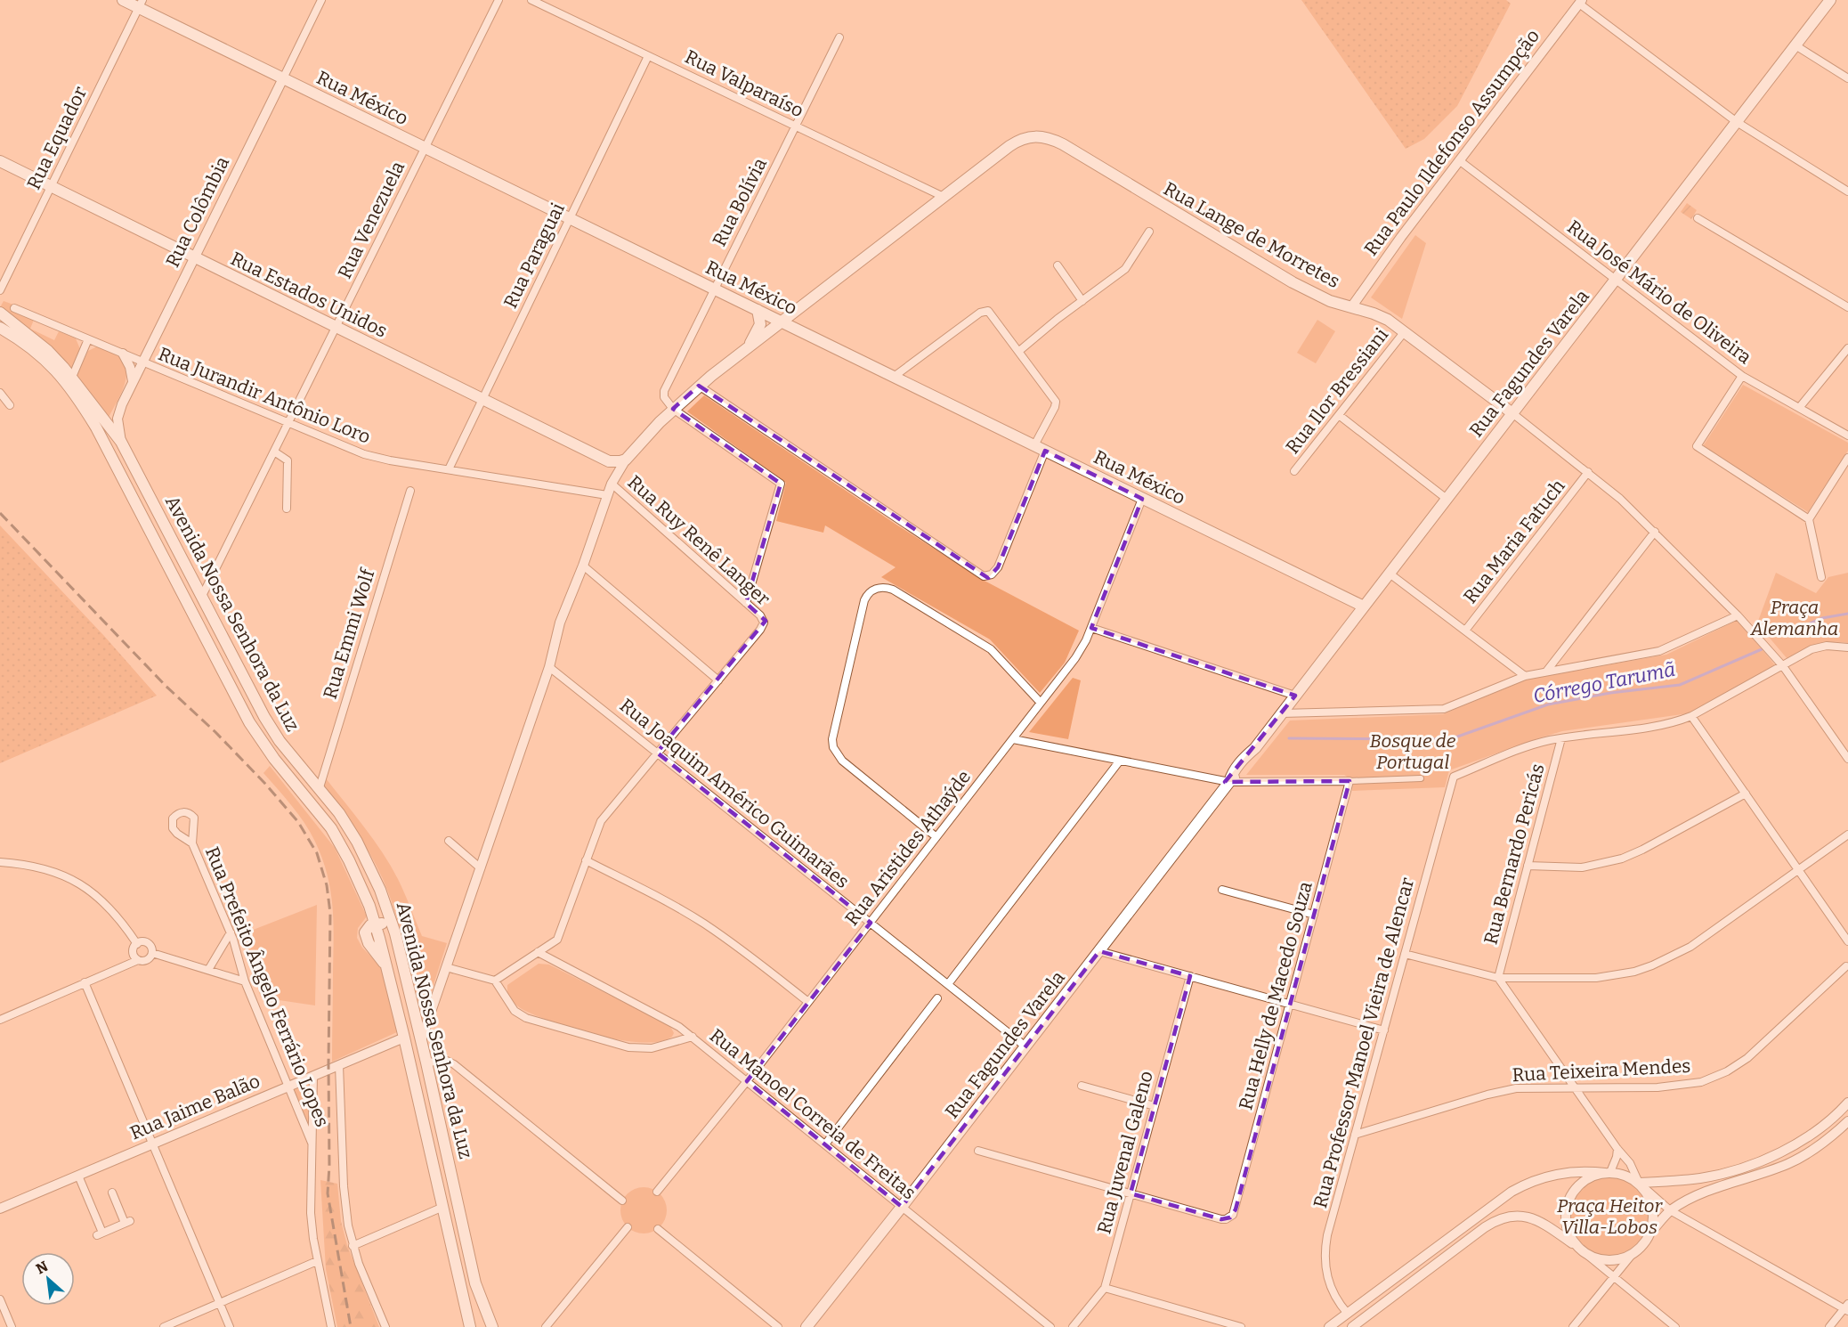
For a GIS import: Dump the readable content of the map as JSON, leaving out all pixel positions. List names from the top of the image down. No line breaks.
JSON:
{"streets":{"main road":["Rua México","Rua Lange de Morretes","Rua Estados Unidos","Rua Fagundes Varela","Avenida Nossa Senhora da Luz"],"street":["Rua Valparaíso","Rua Equador","Rua Paulo Ildefonso Assumpção","Rua Bolívia","Rua Colômbia","Rua Venezuela","Rua Paraguai","Rua José Mário de Oliveira","Rua Ilor Bressiani","Rua Jurandir Antônio Loro","Rua Ruy Renê Langer","Rua Maria Fatuch","Rua Emmi Wolf","Rua Joaquim Américo Guimarães","Rua Aristides Athaýde","Rua Bernardo Pericás","Rua Prefeito Ângelo Ferrário Lopes","Rua Helly de Macedo Souza","Rua Professor Manoel Vieira de Alencar","Rua Teixeira Mendes","Rua Jaime Balão","Rua Manoel Correia de Freitas","Rua Juvenal Galeno"]},"crossings":[["Rua Valparaíso","Rua Bolívia"],["Rua Valparaíso","Rua Lange de Morretes"],["Rua Valparaíso","Rua Paraguai"],["Rua México","Rua Equador"],["Rua México","Rua Bolívia"],["Rua México","Rua Colômbia"],["Rua México","Rua Venezuela"],["Rua México","Rua Paraguai"],["Rua México","Rua Fagundes Varela"],["Rua México","Rua Aristides Athaýde"],["Rua Equador","Rua Estados Unidos"],["Rua Paulo Ildefonso Assumpção","Rua Lange de Morretes"],["Rua Paulo Ildefonso Assumpção","Rua José Mário de Oliveira"],["Rua Colômbia","Rua Estados Unidos"],["Rua Colômbia","Rua Jurandir Antônio Loro"],["Rua Colômbia","Avenida Nossa Senhora da Luz"],["Rua Venezuela","Rua Estados Unidos"],["Rua Venezuela","Rua Jurandir Antônio Loro"],["Rua Venezuela","Avenida Nossa Senhora da Luz"],["Rua Lange de Morretes","Rua Fagundes Varela"],["Rua Lange de Morretes","Rua Ilor Bressiani"],["Rua Lange de Morretes","Rua Maria Fatuch"],["Rua Paraguai","Rua Estados Unidos"],["Rua Paraguai","Rua Jurandir Antônio Loro"],["Rua José Mário de Oliveira","Rua Fagundes Varela"],["Rua Fagundes Varela","Rua Joaquim Américo Guimarães"],["Rua Fagundes Varela","Rua Manoel Correia de Freitas"],["Avenida Nossa Senhora da Luz","Rua Emmi Wolf"],["Avenida Nossa Senhora da Luz","Rua Jaime Balão"],["Rua Joaquim Américo Guimarães","Rua Aristides Athaýde"],["Rua Aristides Athaýde","Rua Manoel Correia de Freitas"],["Rua Bernardo Pericás","Rua Professor Manoel Vieira de Alencar"],["Rua Prefeito Ângelo Ferrário Lopes","Rua Jaime Balão"],["Rua Helly de Macedo Souza","Rua Juvenal Galeno"],["Rua Professor Manoel Vieira de Alencar","Rua Teixeira Mendes"]],"water":["Córrego Tarumã"],"parks":["Praça Alemanha","Bosque de Portugal","Praça Heitor Villa-Lobos"],"north":"top left"}
